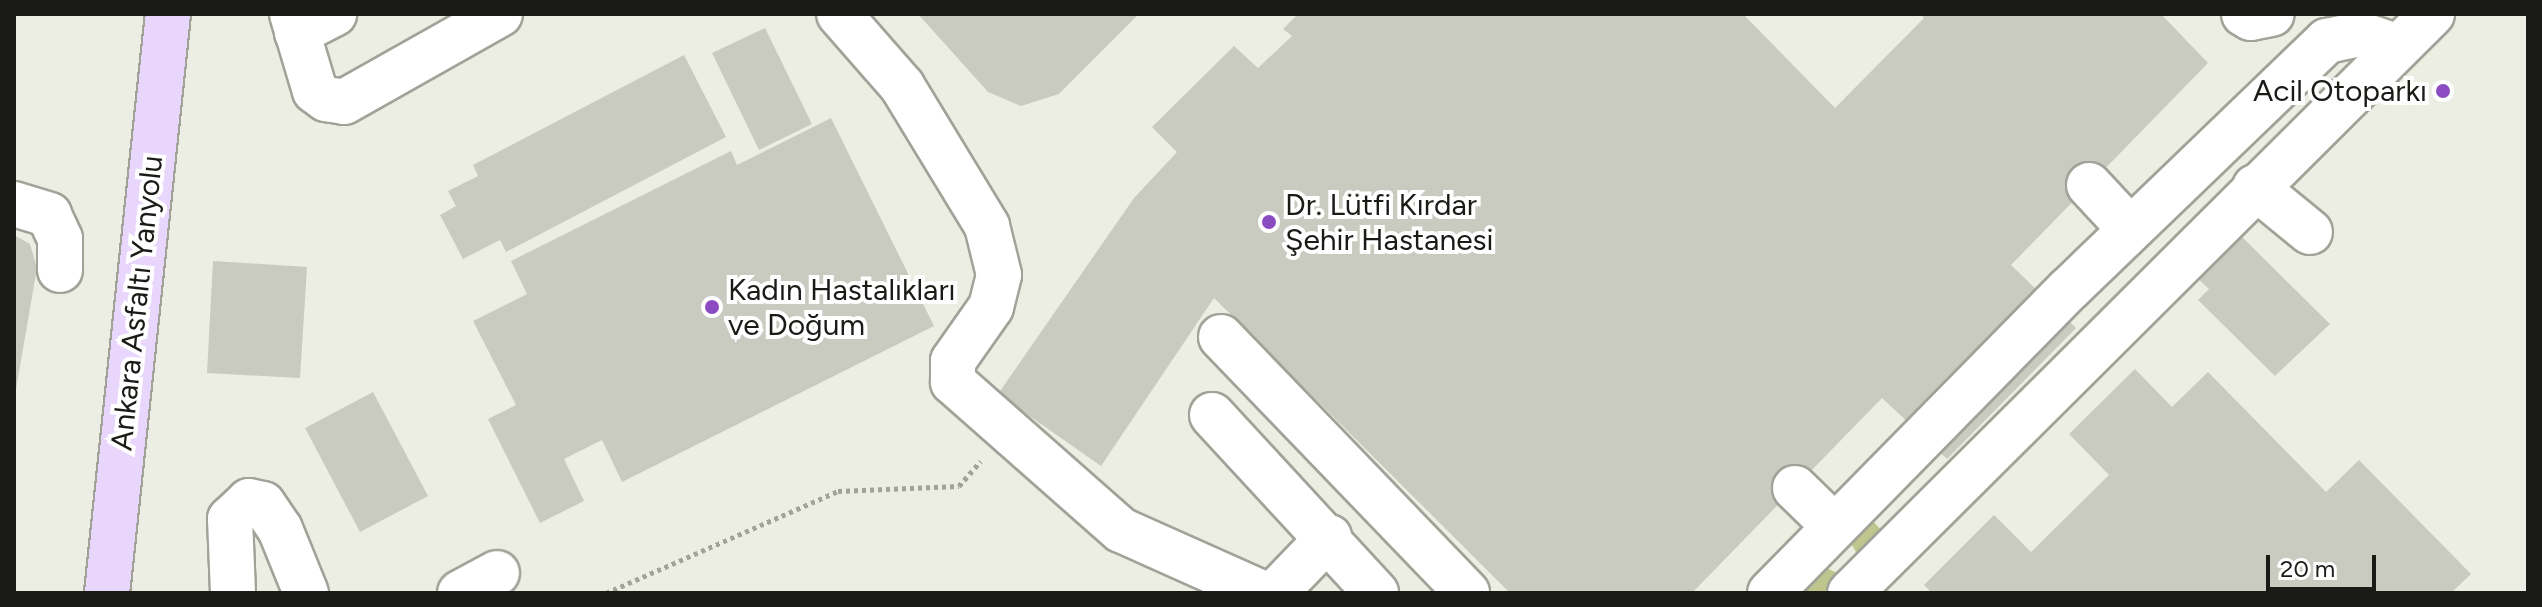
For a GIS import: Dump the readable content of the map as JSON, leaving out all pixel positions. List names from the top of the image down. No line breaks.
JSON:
{"streets":{"main road":["Ankara Asfaltı Yanyolu"]},"places":["Acil Otoparkı","Dr. Lütfi Kırdar Şehir Hastanesi","Kadın Hastalıkları ve Doğum"],"scale_bar":"20 m"}
